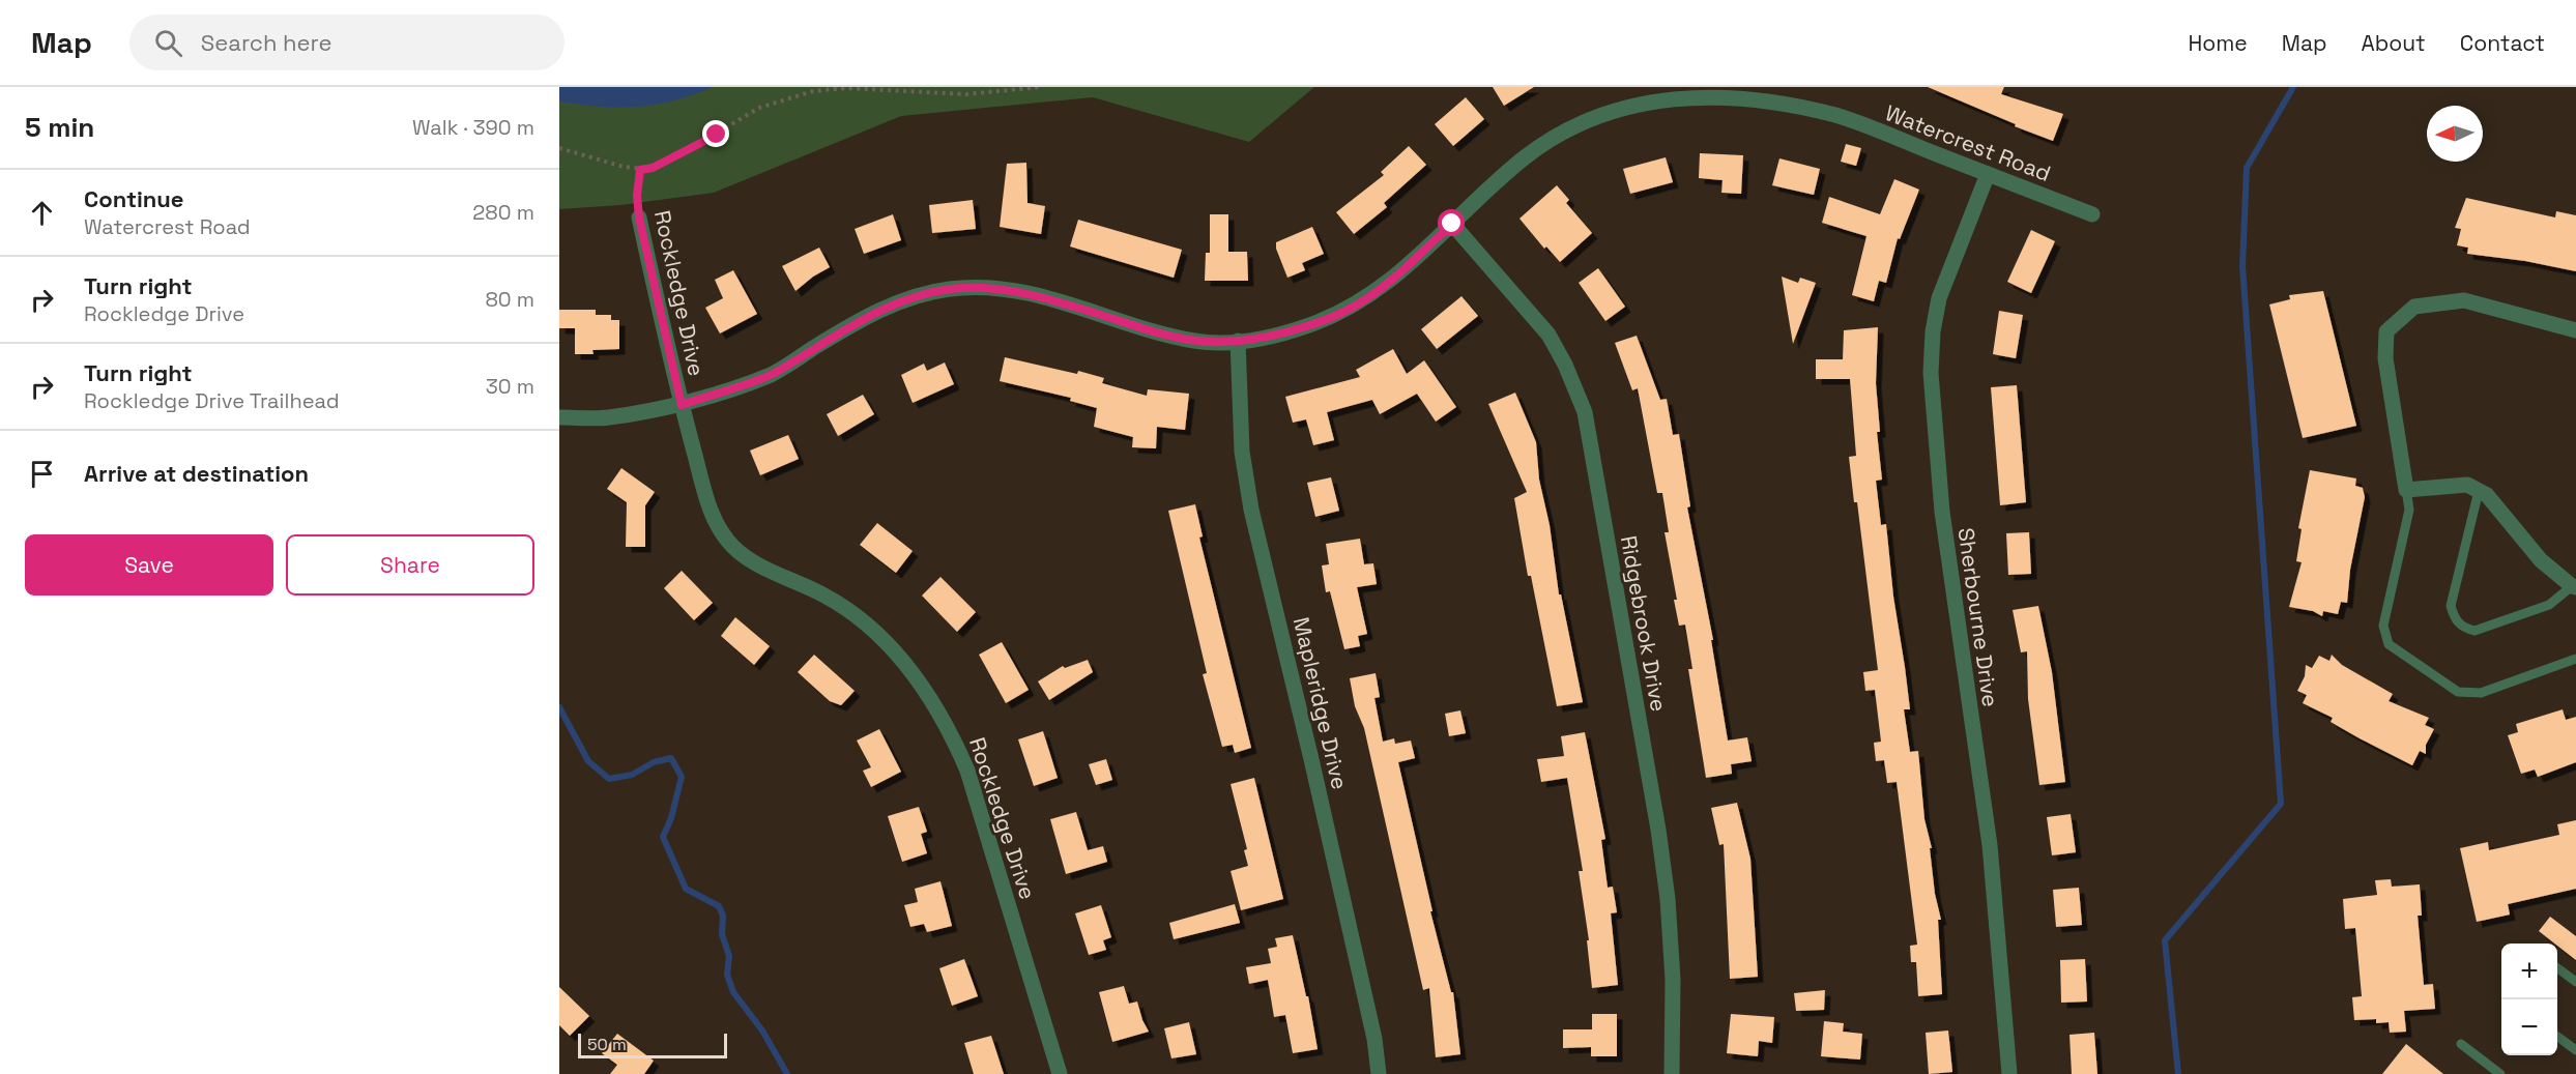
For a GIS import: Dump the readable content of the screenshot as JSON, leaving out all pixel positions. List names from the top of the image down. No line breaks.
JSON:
{"streets":{"street":["Watercrest Road","Rockledge Drive","Sherbourne Drive","Ridgebrook Drive","Mapleridge Drive"]},"crossings":[["Watercrest Road","Rockledge Drive"],["Watercrest Road","Sherbourne Drive"],["Watercrest Road","Ridgebrook Drive"],["Watercrest Road","Mapleridge Drive"]],"scale_bar":"50 m","north":"left","page":{"header":"Map","search":"Search here","nav":["Home","Map","About","Contact"],"heading":["5 min","Walk · 390 m"],"list":[["Continue","Watercrest Road","280 m"],["Turn right","Rockledge Drive","80 m"],["Turn right","Rockledge Drive Trailhead","30 m"],"Arrive at destination"],"buttons":["Save","Share"],"map_buttons":["+","−"],"scale":"50 m"}}
